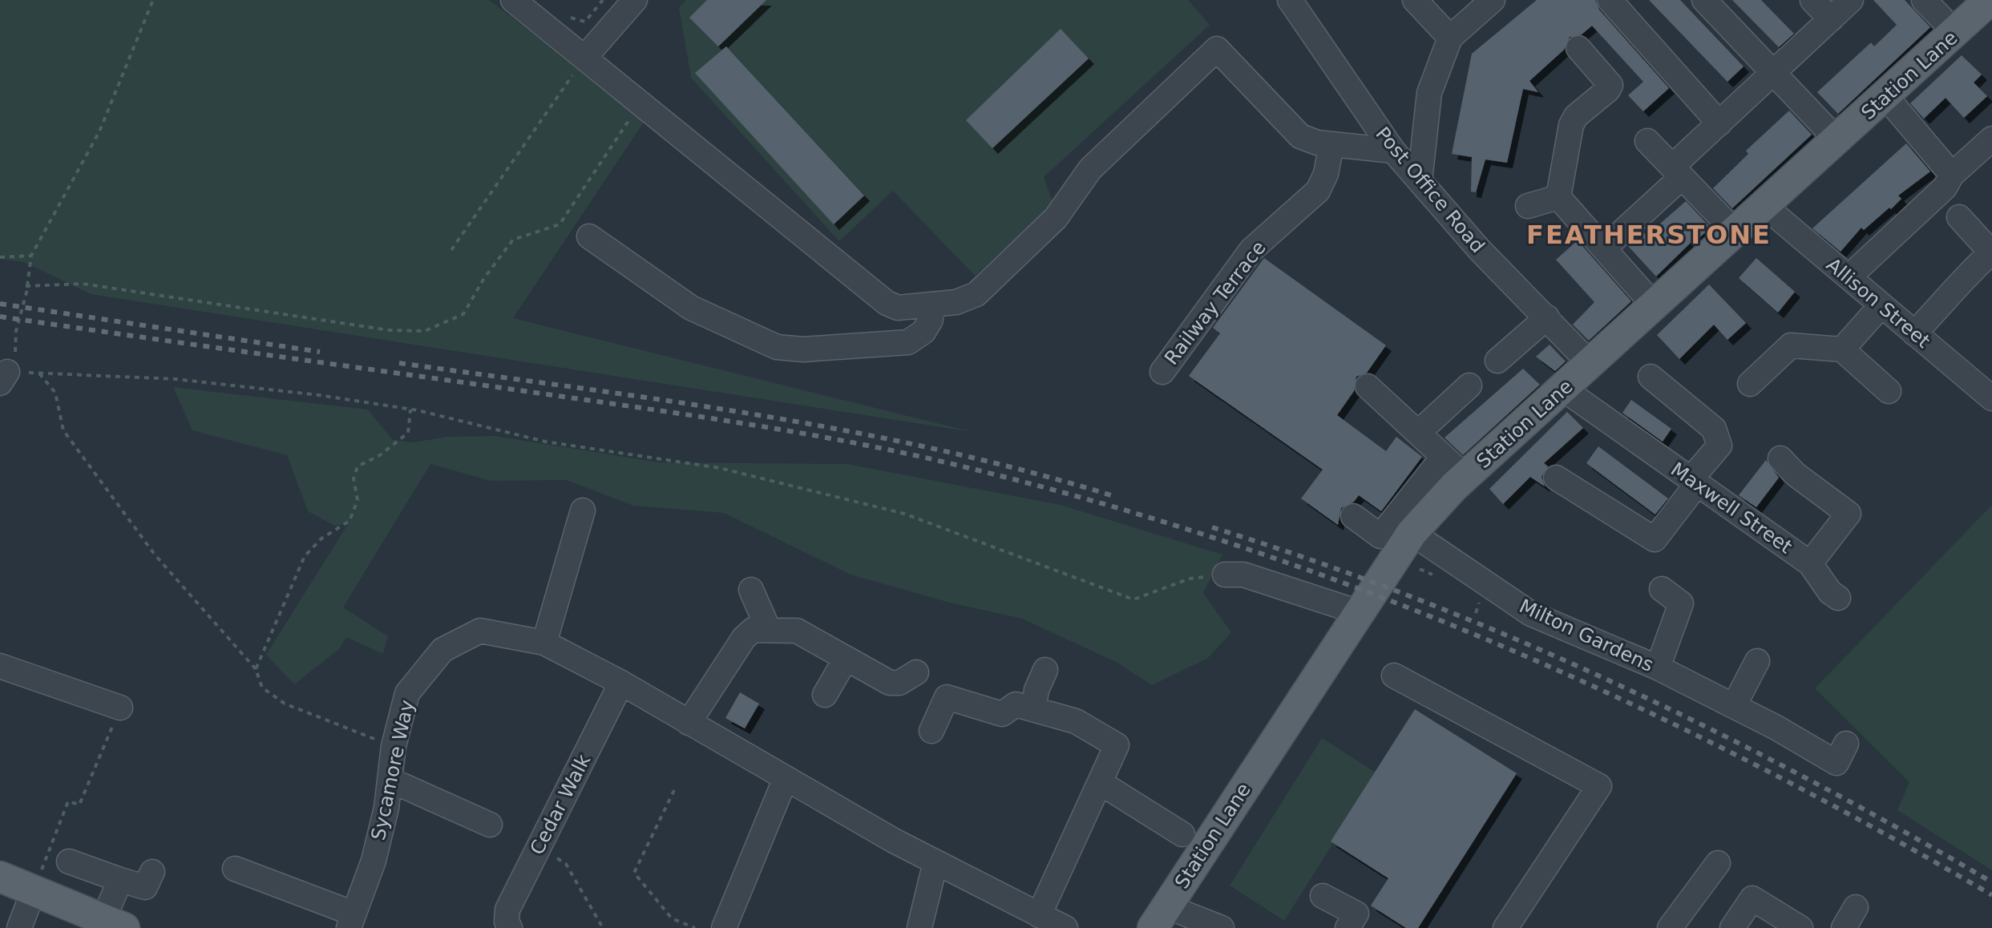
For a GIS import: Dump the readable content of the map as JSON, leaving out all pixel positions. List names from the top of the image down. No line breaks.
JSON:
{"streets":{"main road":["Station Lane"],"street":["Post Office Road","Railway Terrace","Allison Street","Maxwell Street","Milton Gardens","Sycamore Way","Cedar Walk"]},"crossings":[["Station Lane","Post Office Road"],["Station Lane","Allison Street"],["Station Lane","Maxwell Street"],["Station Lane","Milton Gardens"]],"districts":["FEATHERSTONE"]}
